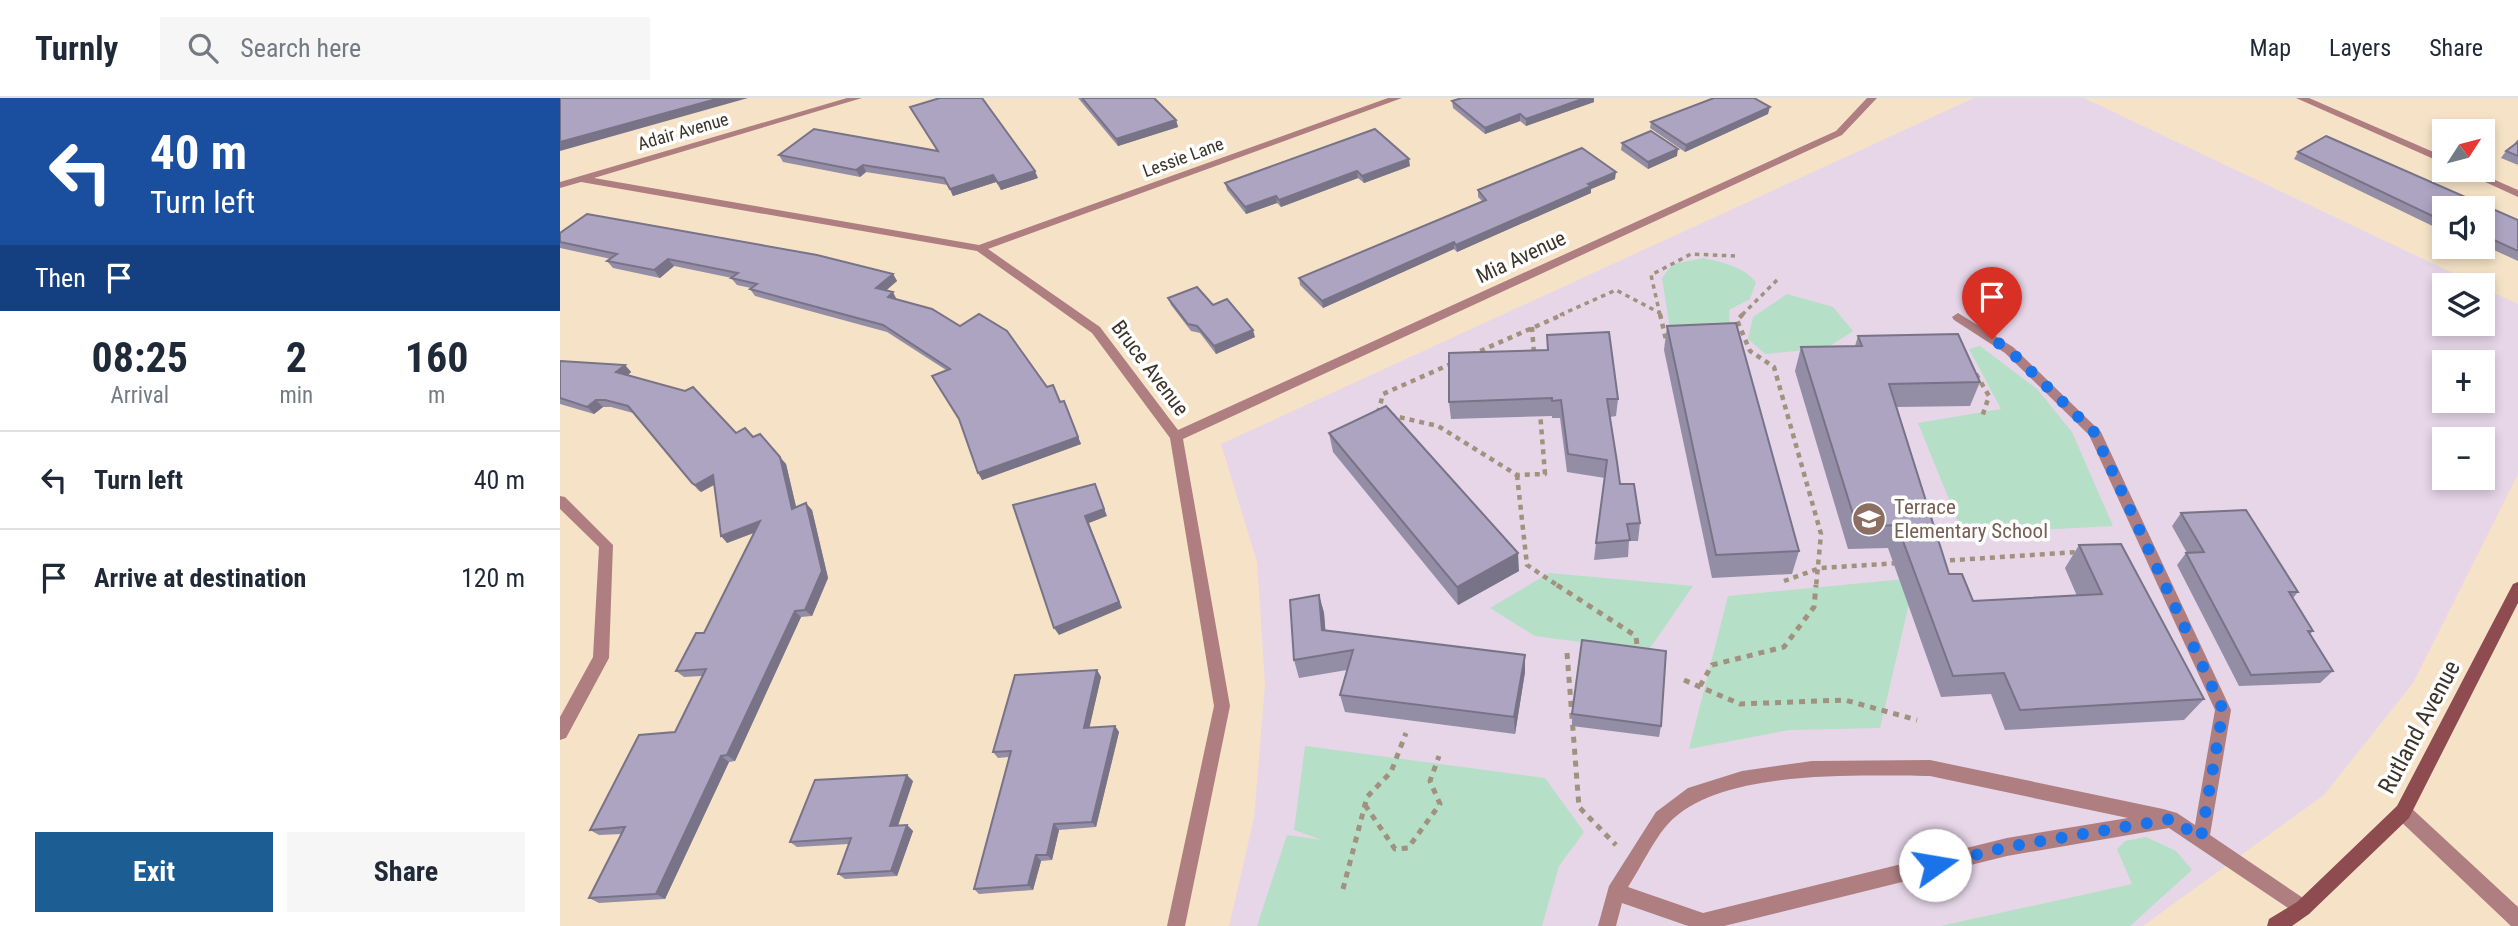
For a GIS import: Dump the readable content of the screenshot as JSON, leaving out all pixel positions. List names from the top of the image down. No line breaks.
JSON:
{"streets":{"street":["Adair Avenue","Lessie Lane","Mia Avenue","Bruce Avenue","Rutland Avenue"]},"crossings":[["Adair Avenue","Bruce Avenue"],["Lessie Lane","Bruce Avenue"],["Mia Avenue","Bruce Avenue"]],"places":{"school or university":["Terrace Elementary School"]},"north":"top right","page":{"header":"Turnly","search":"Search here","nav":["Map","Layers","Share"],"turn":["40 m","Turn left"],"map_buttons":["+","−"],"then":"Then","eta":["08:25","Arrival","2","min","160","m"],"list":[{"name":"Turn left","value":"40 m"},{"name":"Arrive at destination","value":"120 m"}],"buttons":["Exit","Share"]}}
